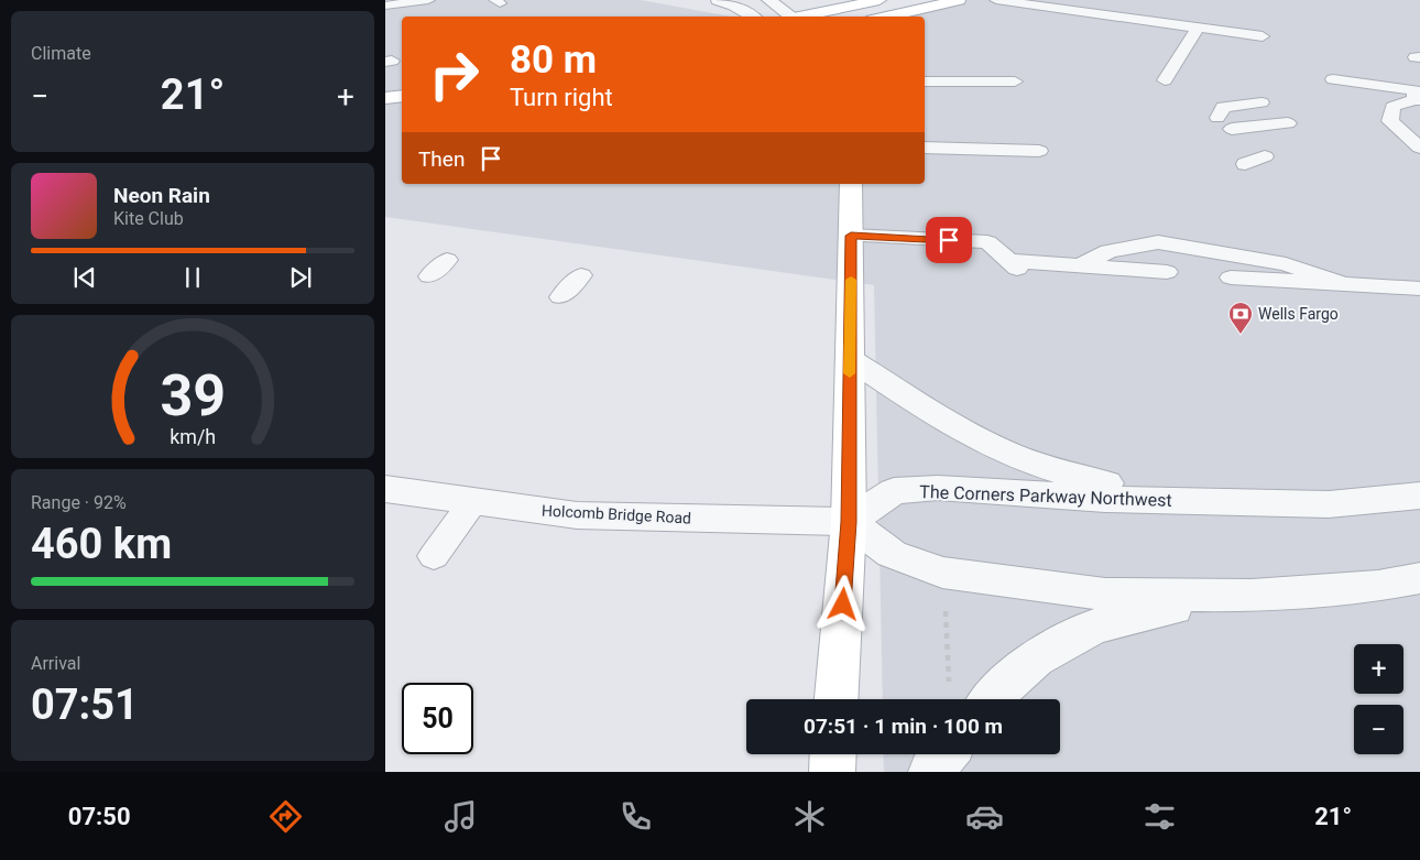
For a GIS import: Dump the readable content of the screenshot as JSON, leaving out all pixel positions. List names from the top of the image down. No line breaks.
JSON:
{"streets":{"street":["The Corners Parkway Northwest","Holcomb Bridge Road"]},"crossings":[["The Corners Parkway Northwest","Holcomb Bridge Road"]],"places":{"bank":["Wells Fargo"]},"page":{"tile":["Climate",["Range · 92%","460 km"],["Arrival","07:51"]],"turn":["80 m","Turn right"],"heat":["−","21°","+"],"then":"Then","song":["Neon Rain","Kite Club"],"map_buttons":["+","−"],"limit":"50","trip":"07:51 · 1 min · 100 m","tabs":["07:50","21°"],"gauge":["39","km/h"]}}
